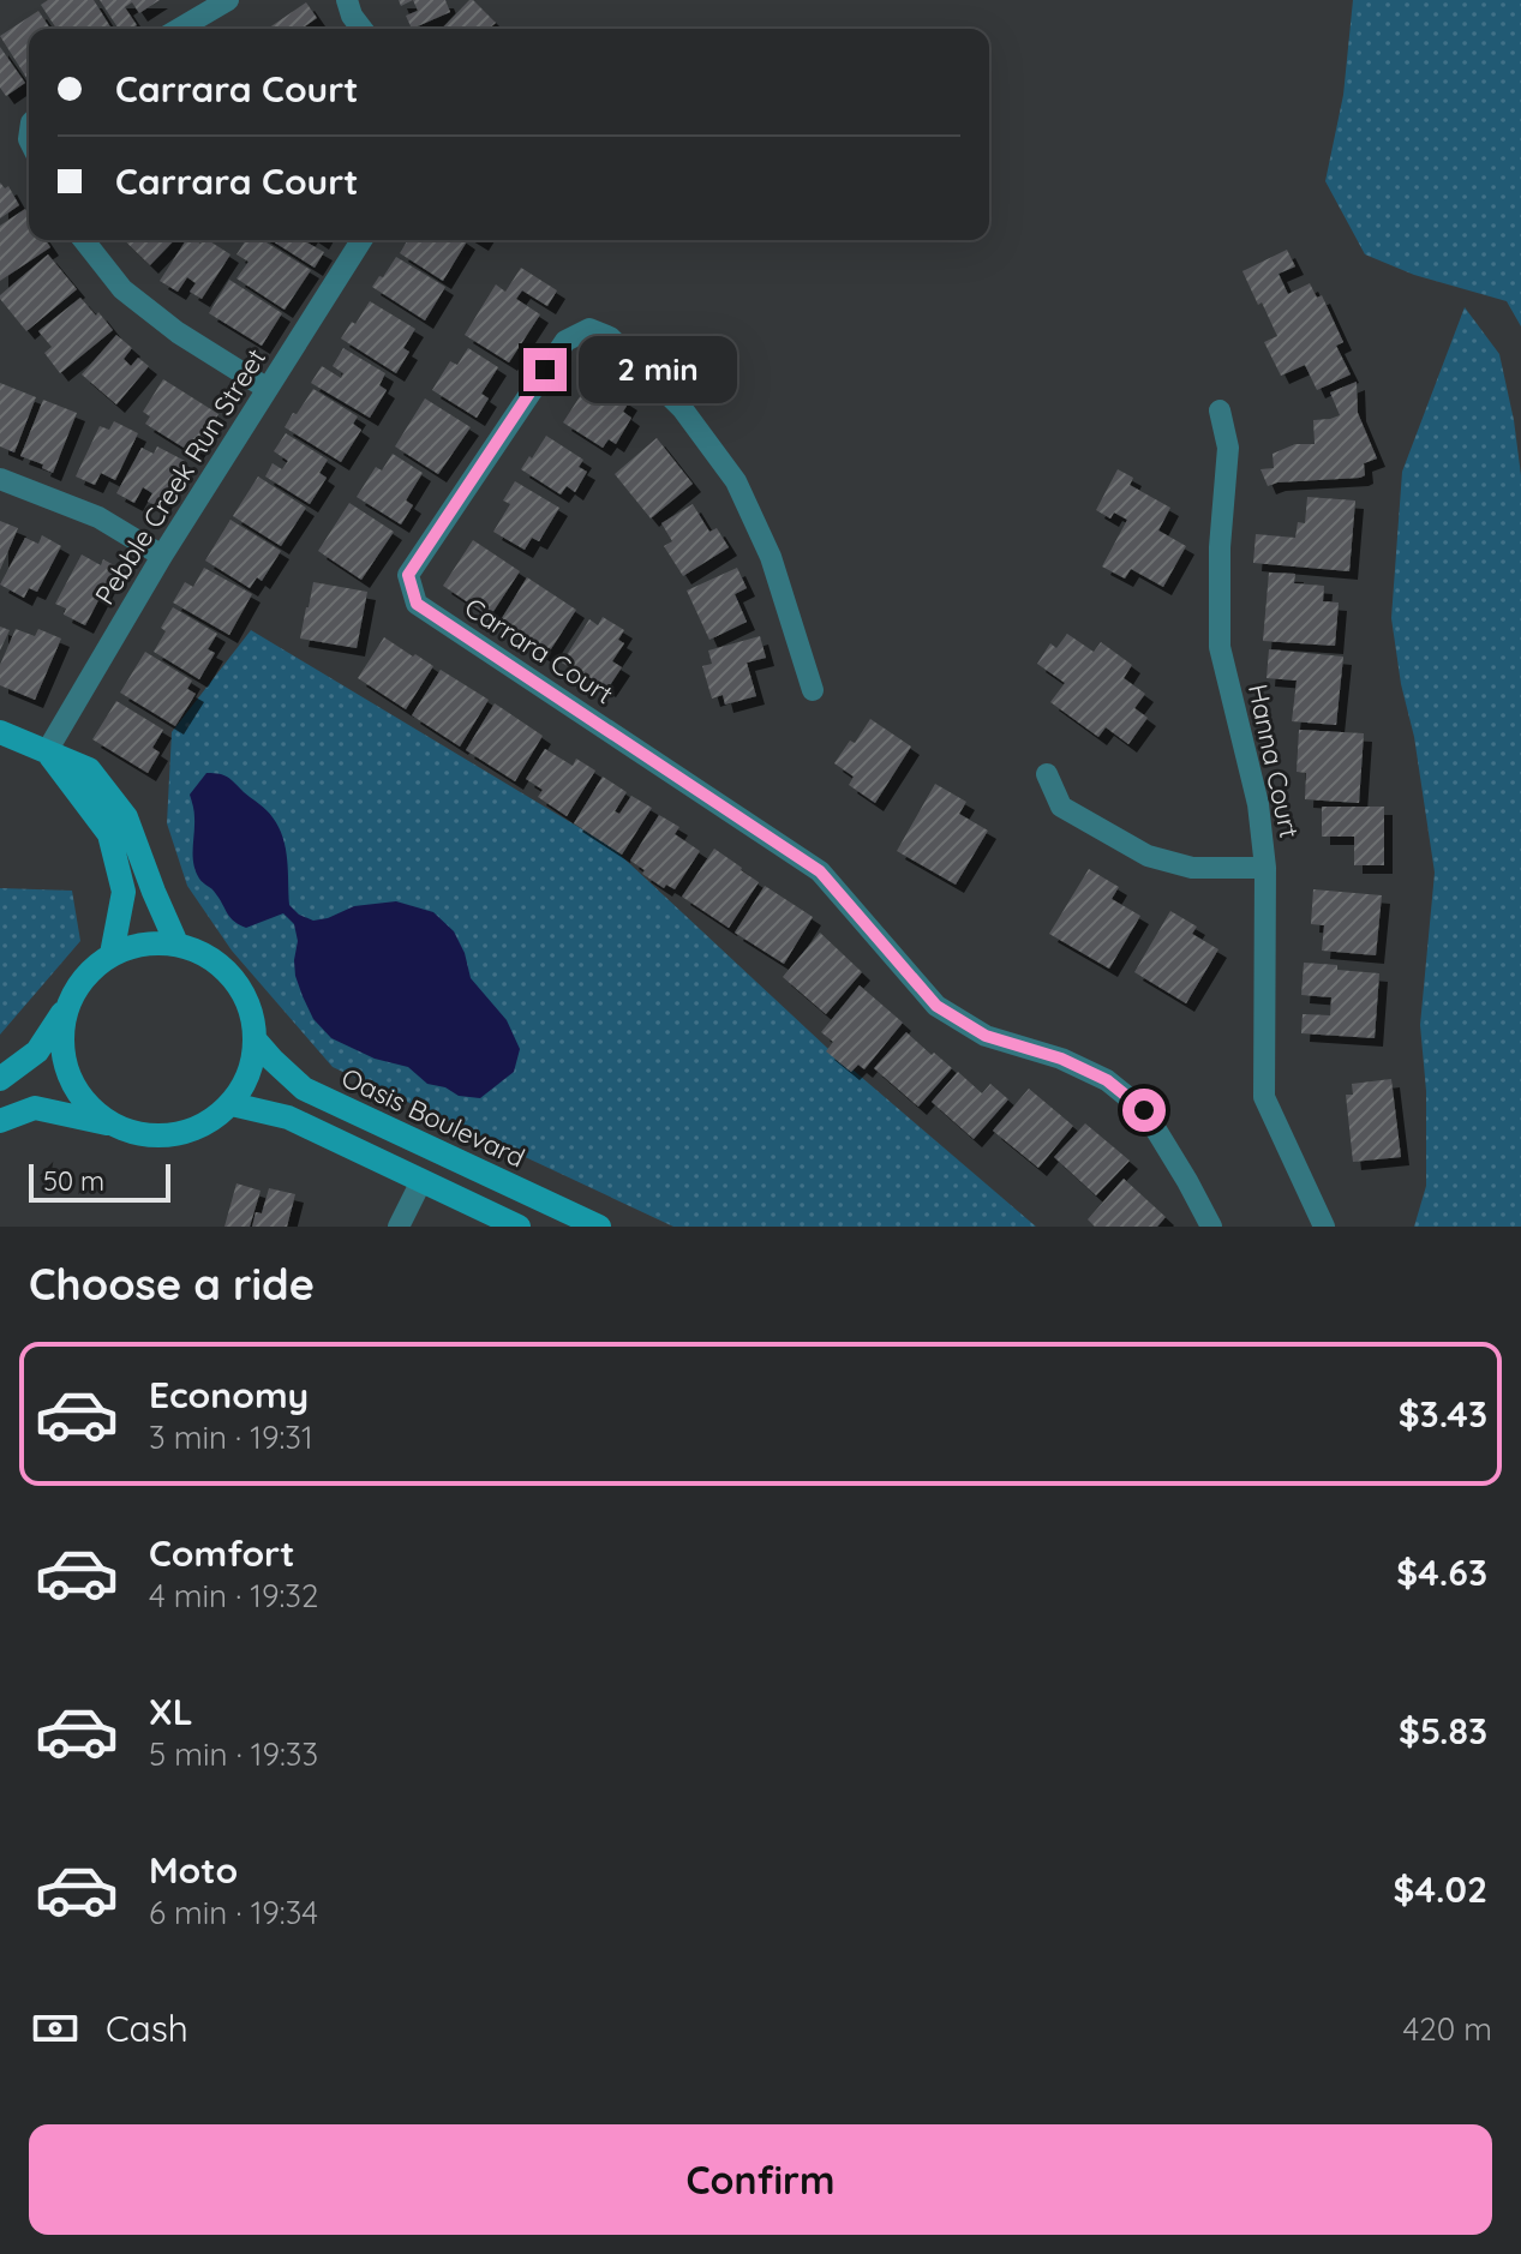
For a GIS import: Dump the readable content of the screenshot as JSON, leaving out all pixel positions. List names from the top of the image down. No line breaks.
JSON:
{"streets":{"main road":["Oasis Boulevard"],"street":["Pebble Creek Run Street","Carrara Court","Hanna Court"]},"scale_bar":"50 m","page":{"banner":["Carrara Court","Carrara Court"],"bubble":"2 min","scale":"50 m","heading":"Choose a ride","list":[{"name":"Economy","note":"3 min · 19:31","value":"$3.43"},{"name":"Comfort","note":"4 min · 19:32","value":"$4.63"},{"name":"XL","note":"5 min · 19:33","value":"$5.83"},{"name":"Moto","note":"6 min · 19:34","value":"$4.02"}],"pay":["Cash","420 m"],"buttons":"Confirm"}}
